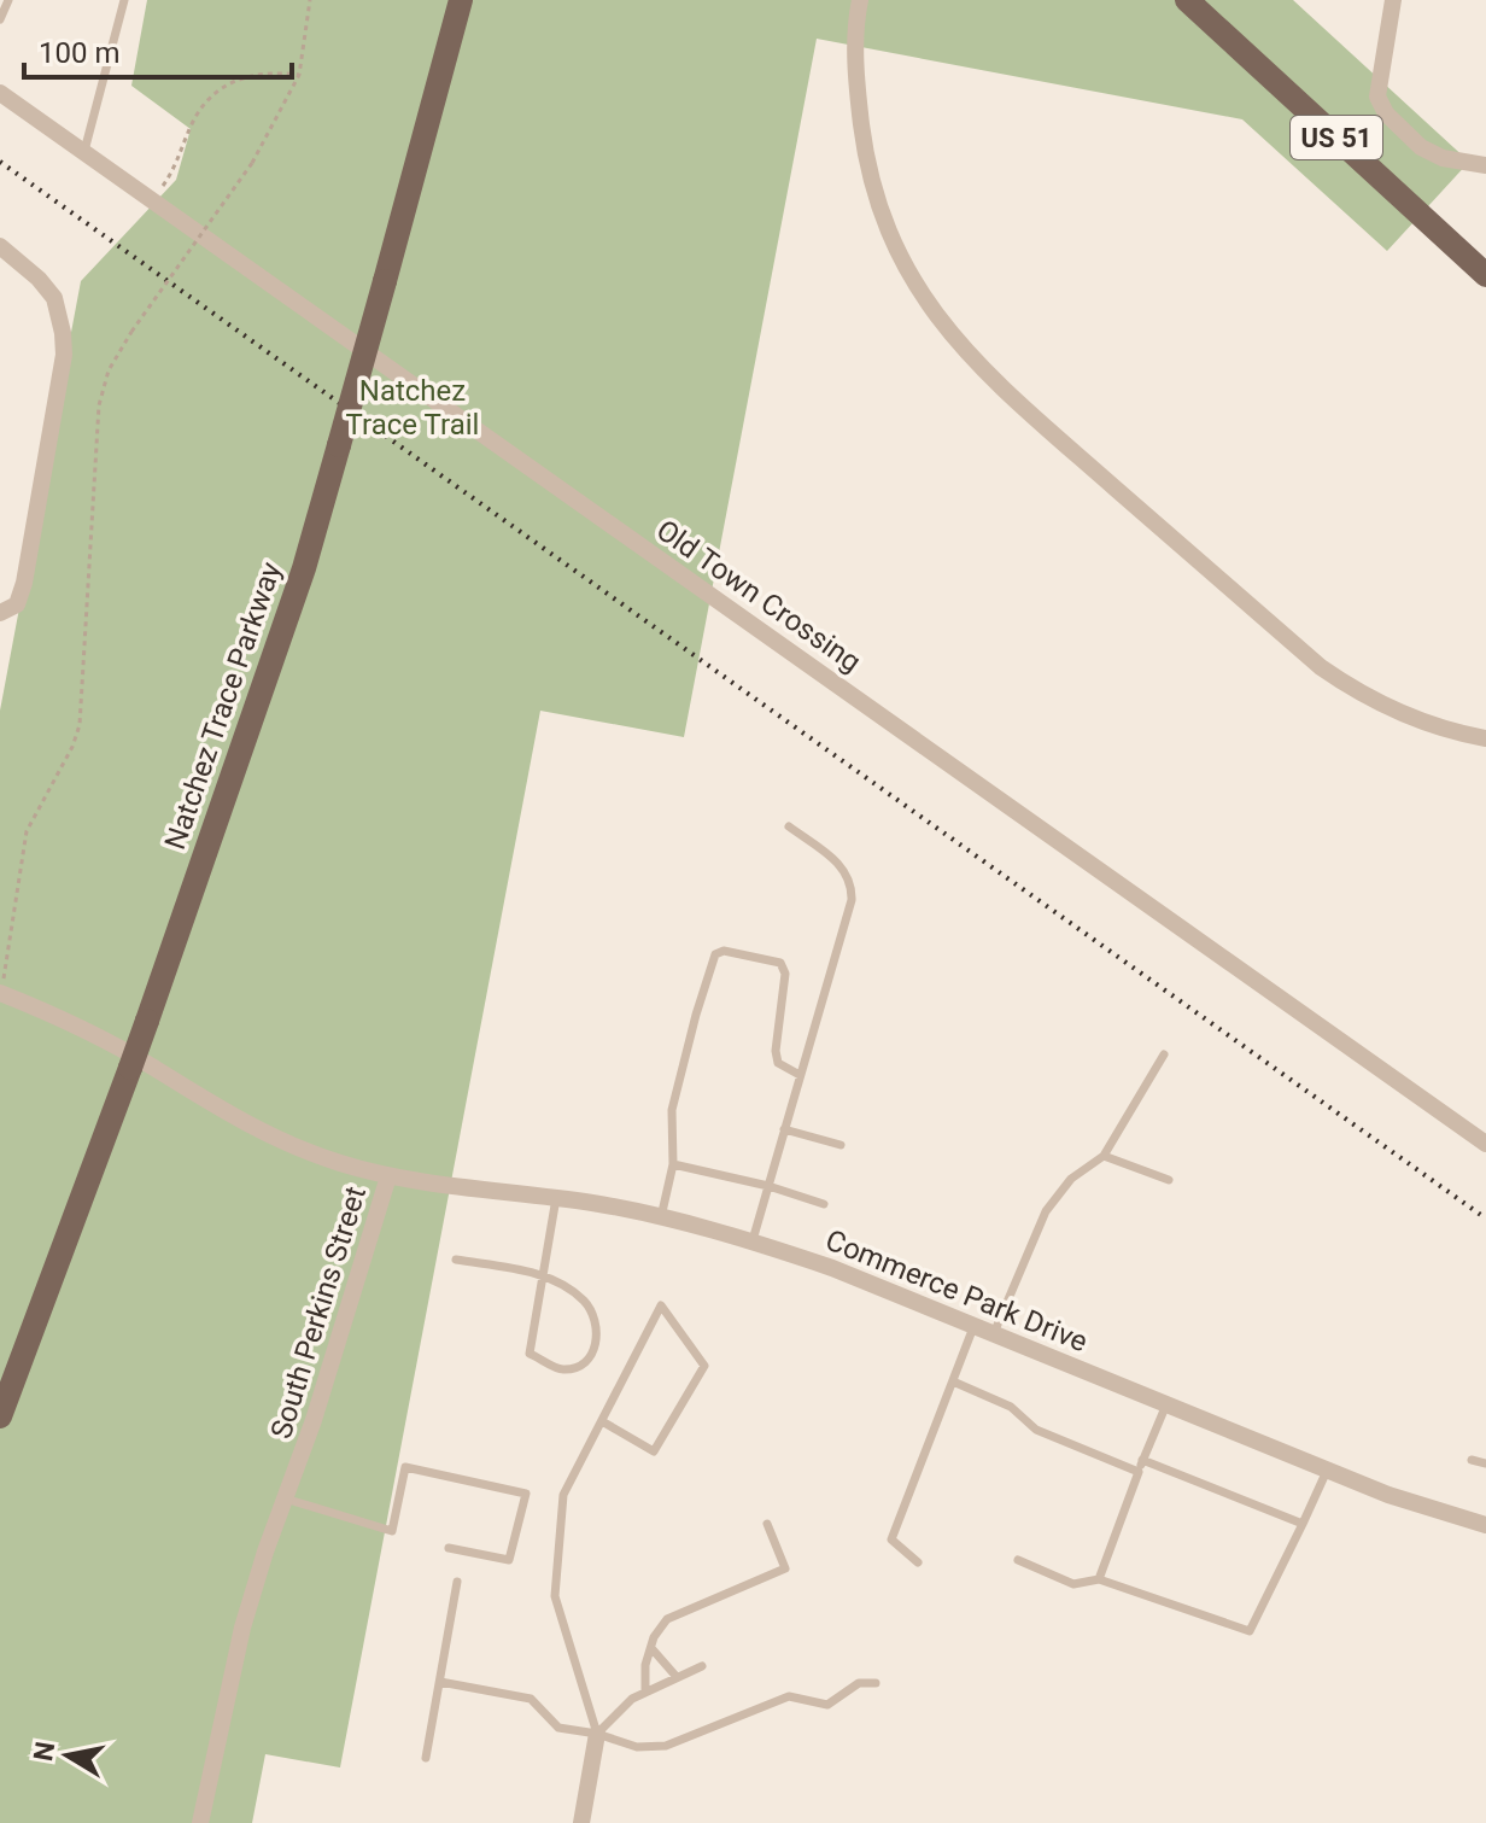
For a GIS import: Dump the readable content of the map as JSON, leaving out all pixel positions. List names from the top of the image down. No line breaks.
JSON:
{"streets":{"main road":["US 51","Natchez Trace Parkway"],"street":["Old Town Crossing","Commerce Park Drive","South Perkins Street"]},"crossings":[["Commerce Park Drive","South Perkins Street"]],"parks":["Natchez Trace Trail"],"scale_bar":"100 m","north":"left"}
